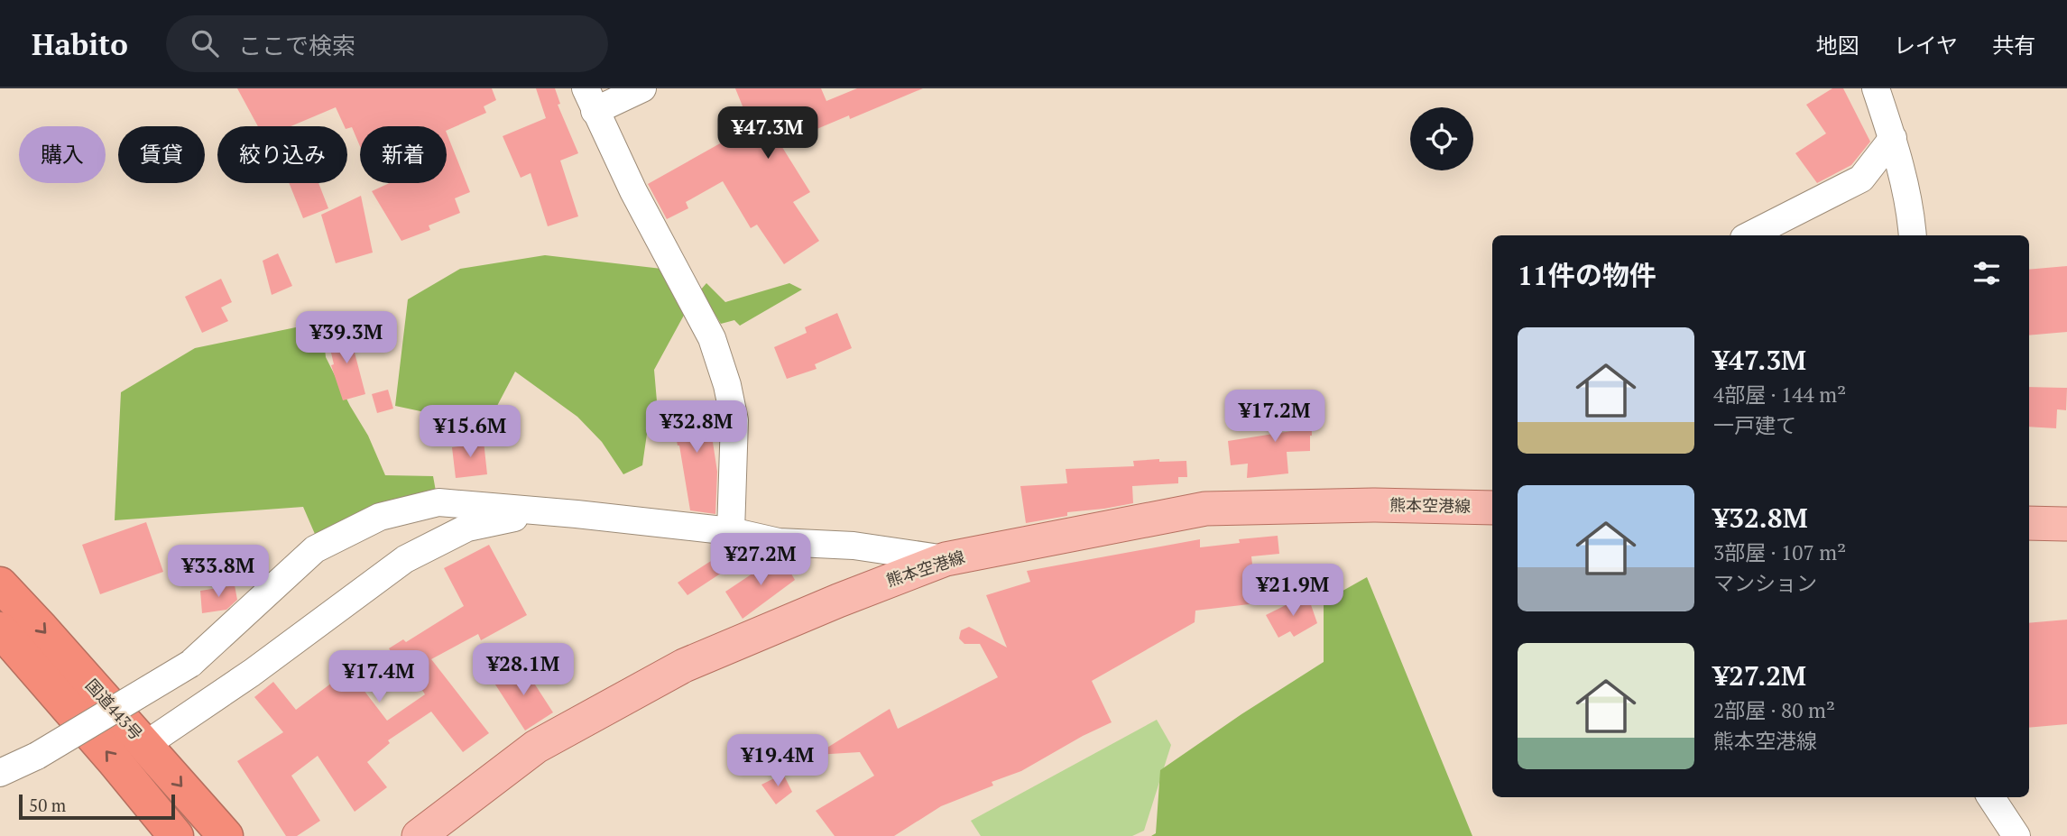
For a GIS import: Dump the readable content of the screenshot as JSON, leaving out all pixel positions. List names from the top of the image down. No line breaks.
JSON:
{"streets":{"highway":["国道443号"],"main road":["熊本空港線"]},"scale_bar":"50 m","page":{"header":"Habito","search":"ここで検索","nav":["地図","レイヤ","共有"],"price":["¥47.3M","¥39.3M","¥17.2M","¥32.8M","¥15.6M","¥27.2M","¥33.8M","¥21.9M","¥28.1M","¥17.4M","¥19.4M"],"chip":["購入","賃貸","絞り込み","新着"],"heading":"11件の物件","list":[{"name":"¥47.3M","note":"4部屋 · 144 m² · 一戸建て"},{"name":"¥32.8M","note":"3部屋 · 107 m² · マンション"},{"name":"¥27.2M","note":"2部屋 · 80 m² · 熊本空港線"}],"scale":"50 m"}}
